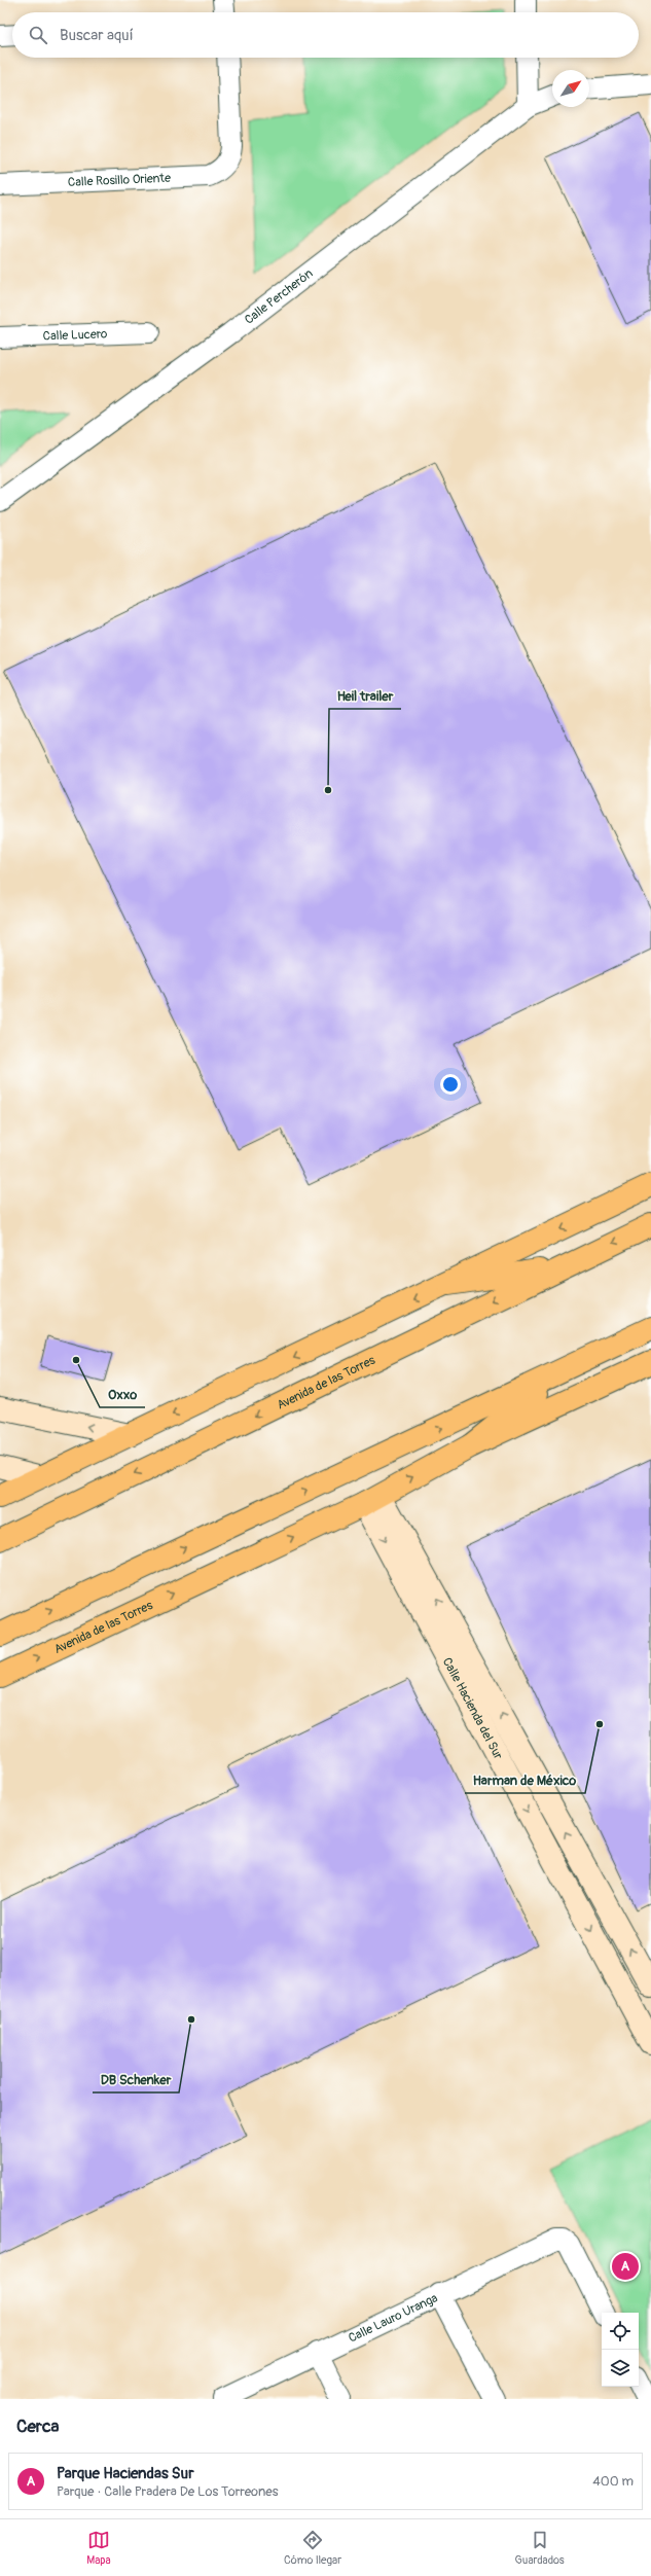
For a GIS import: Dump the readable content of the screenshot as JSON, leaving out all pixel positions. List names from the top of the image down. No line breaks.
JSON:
{"streets":{"main road":["Avenida de las Torres"],"street":["Calle Rosillo Oriente","Calle Percherón","Calle Lucero","Calle Hacienda del Sur","Calle Lauro Uranga"]},"crossings":[["Avenida de las Torres","Calle Hacienda del Sur"]],"places":["Heil trailer","Oxxo","Harman de México","DB Schenker"],"north":"top right","page":{"search":"Buscar aquí","pins":"A","heading":"Cerca","list":[{"mark":"A","name":"Parque Haciendas Sur","note":"Parque · Calle Pradera De Los Torreones","value":"400 m"}],"nav":["Mapa","Cómo llegar","Guardados"]}}
